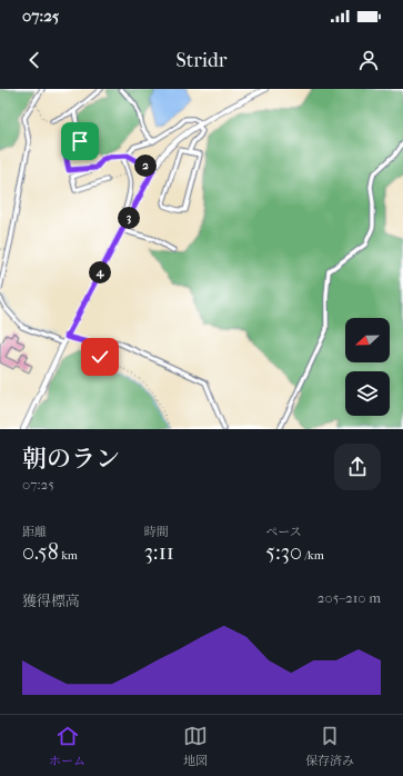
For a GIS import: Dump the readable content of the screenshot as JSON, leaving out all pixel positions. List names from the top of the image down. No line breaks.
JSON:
{"north":"left","page":{"status":"07:25","header":"Stridr","pins":["2","3","4"],"heading":["朝のラン","07:25"],"stats":[["距離","0.58 km"],["時間","3:11"],["ペース","5:30 /km"]],"chart":["獲得標高","205–210 m"],"tabs":["ホーム","地図","保存済み"]}}
